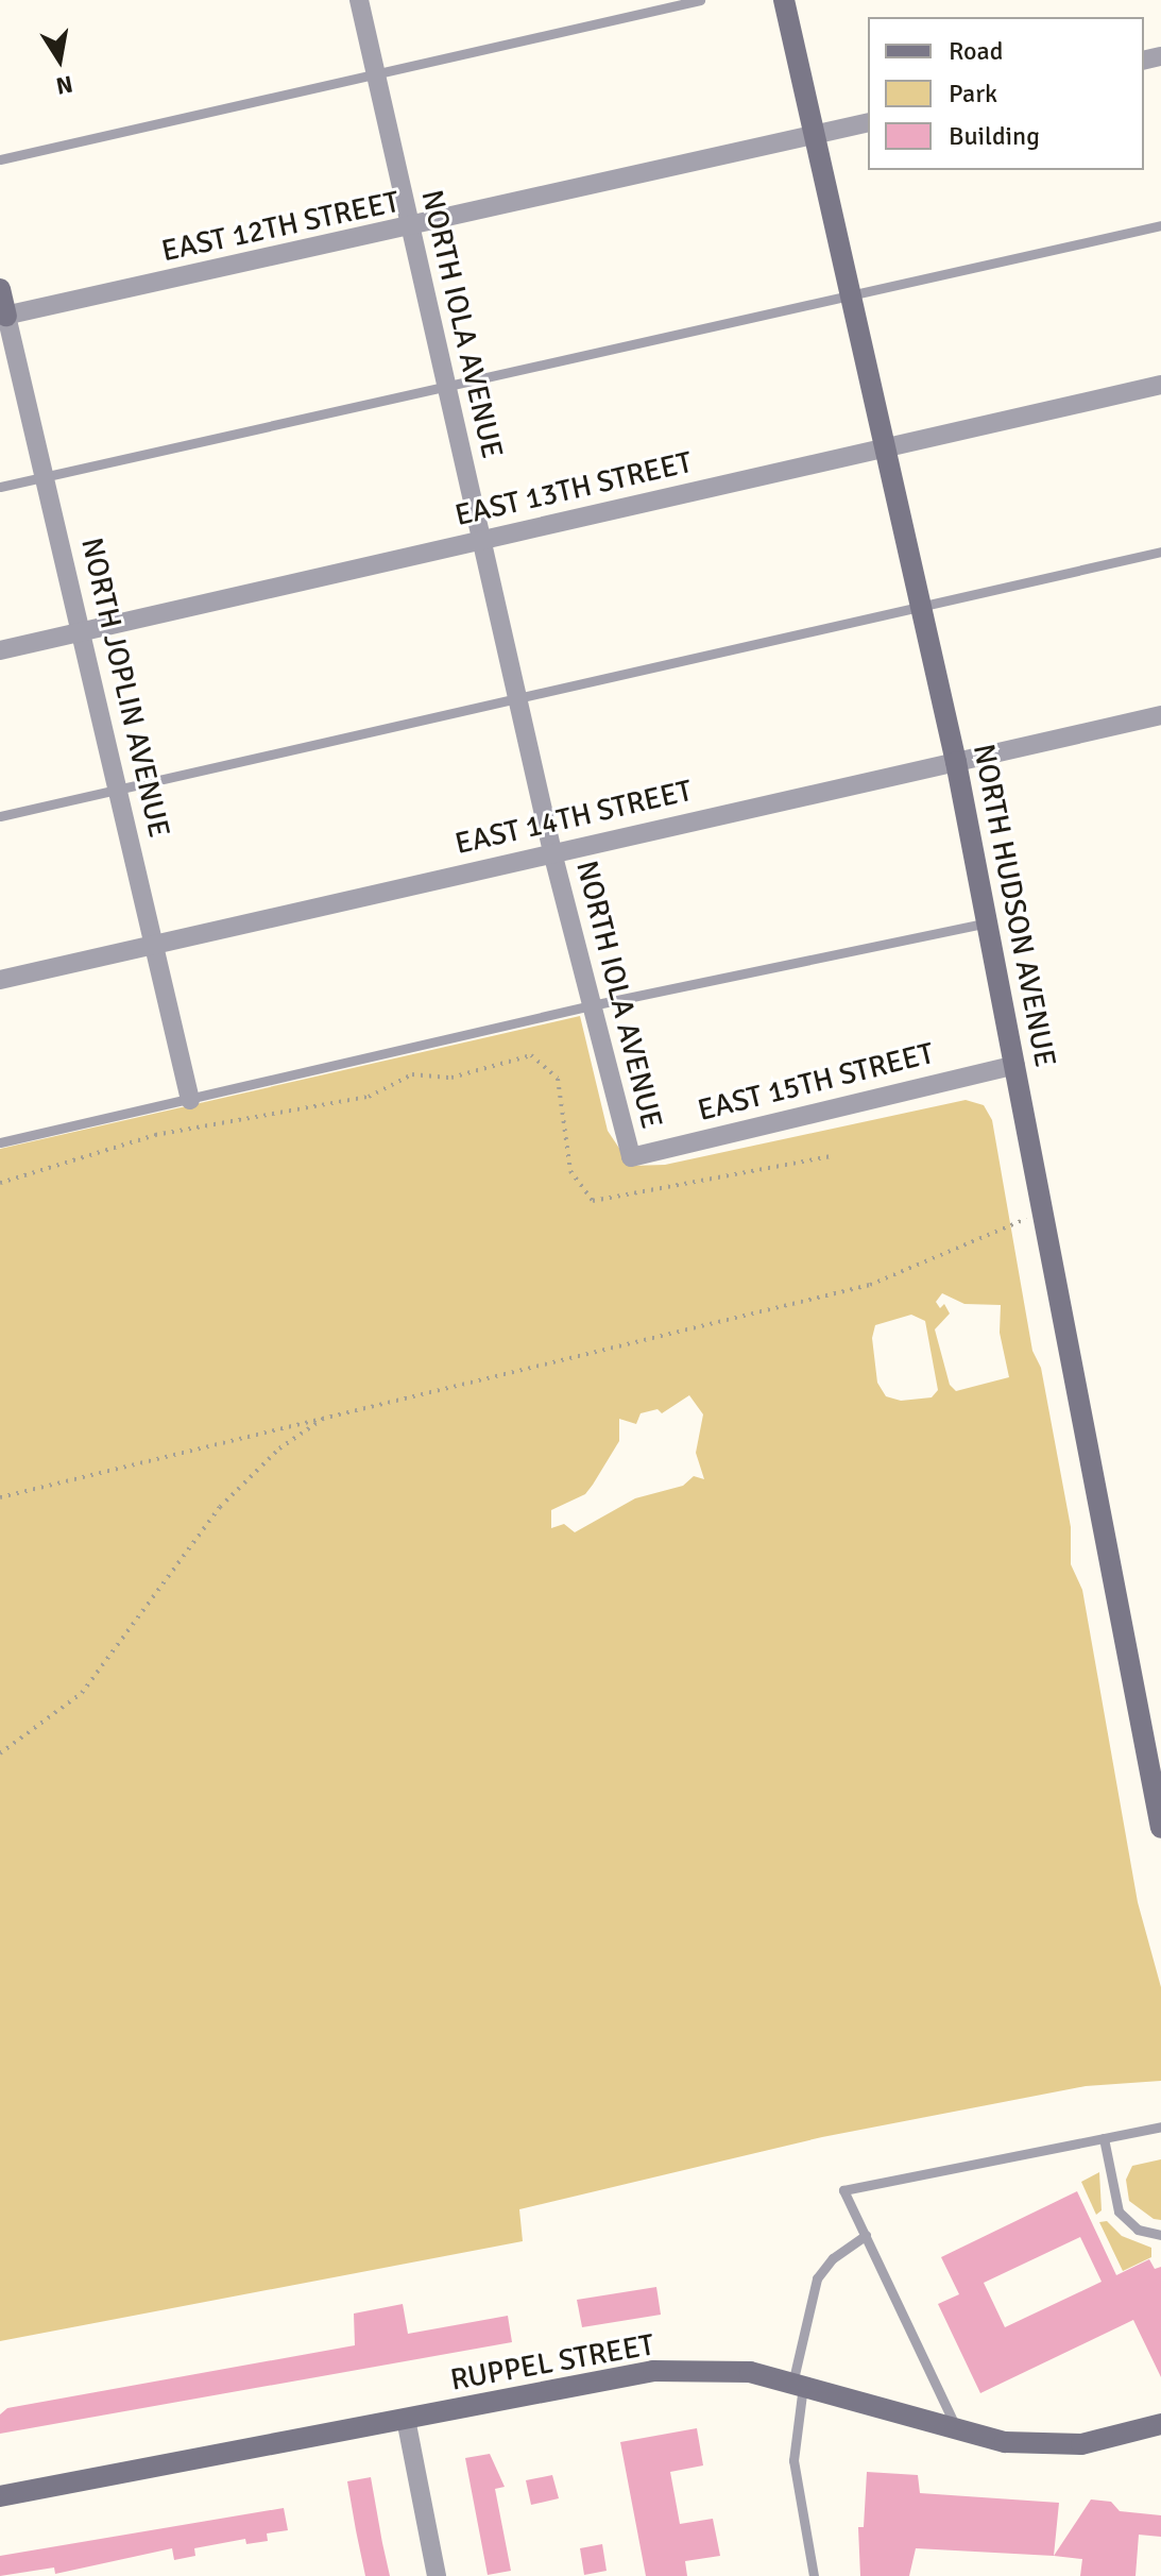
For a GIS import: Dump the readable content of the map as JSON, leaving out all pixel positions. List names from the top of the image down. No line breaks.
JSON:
{"streets":{"main road":["NORTH JOPLIN AVENUE","NORTH HUDSON AVENUE","RUPPEL STREET"],"street":["EAST 12TH STREET","NORTH IOLA AVENUE","EAST 13TH STREET","EAST 14TH STREET","EAST 15TH STREET"]},"crossings":[["EAST 12TH STREET","NORTH IOLA AVENUE"],["EAST 12TH STREET","NORTH JOPLIN AVENUE"],["EAST 12TH STREET","NORTH HUDSON AVENUE"],["NORTH IOLA AVENUE","EAST 13TH STREET"],["NORTH IOLA AVENUE","EAST 14TH STREET"],["NORTH IOLA AVENUE","EAST 15TH STREET"],["EAST 13TH STREET","NORTH JOPLIN AVENUE"],["EAST 13TH STREET","NORTH HUDSON AVENUE"],["NORTH JOPLIN AVENUE","EAST 14TH STREET"],["EAST 14TH STREET","NORTH HUDSON AVENUE"],["NORTH HUDSON AVENUE","EAST 15TH STREET"]],"legend":["Road","Park","Building"],"north":"bottom"}
